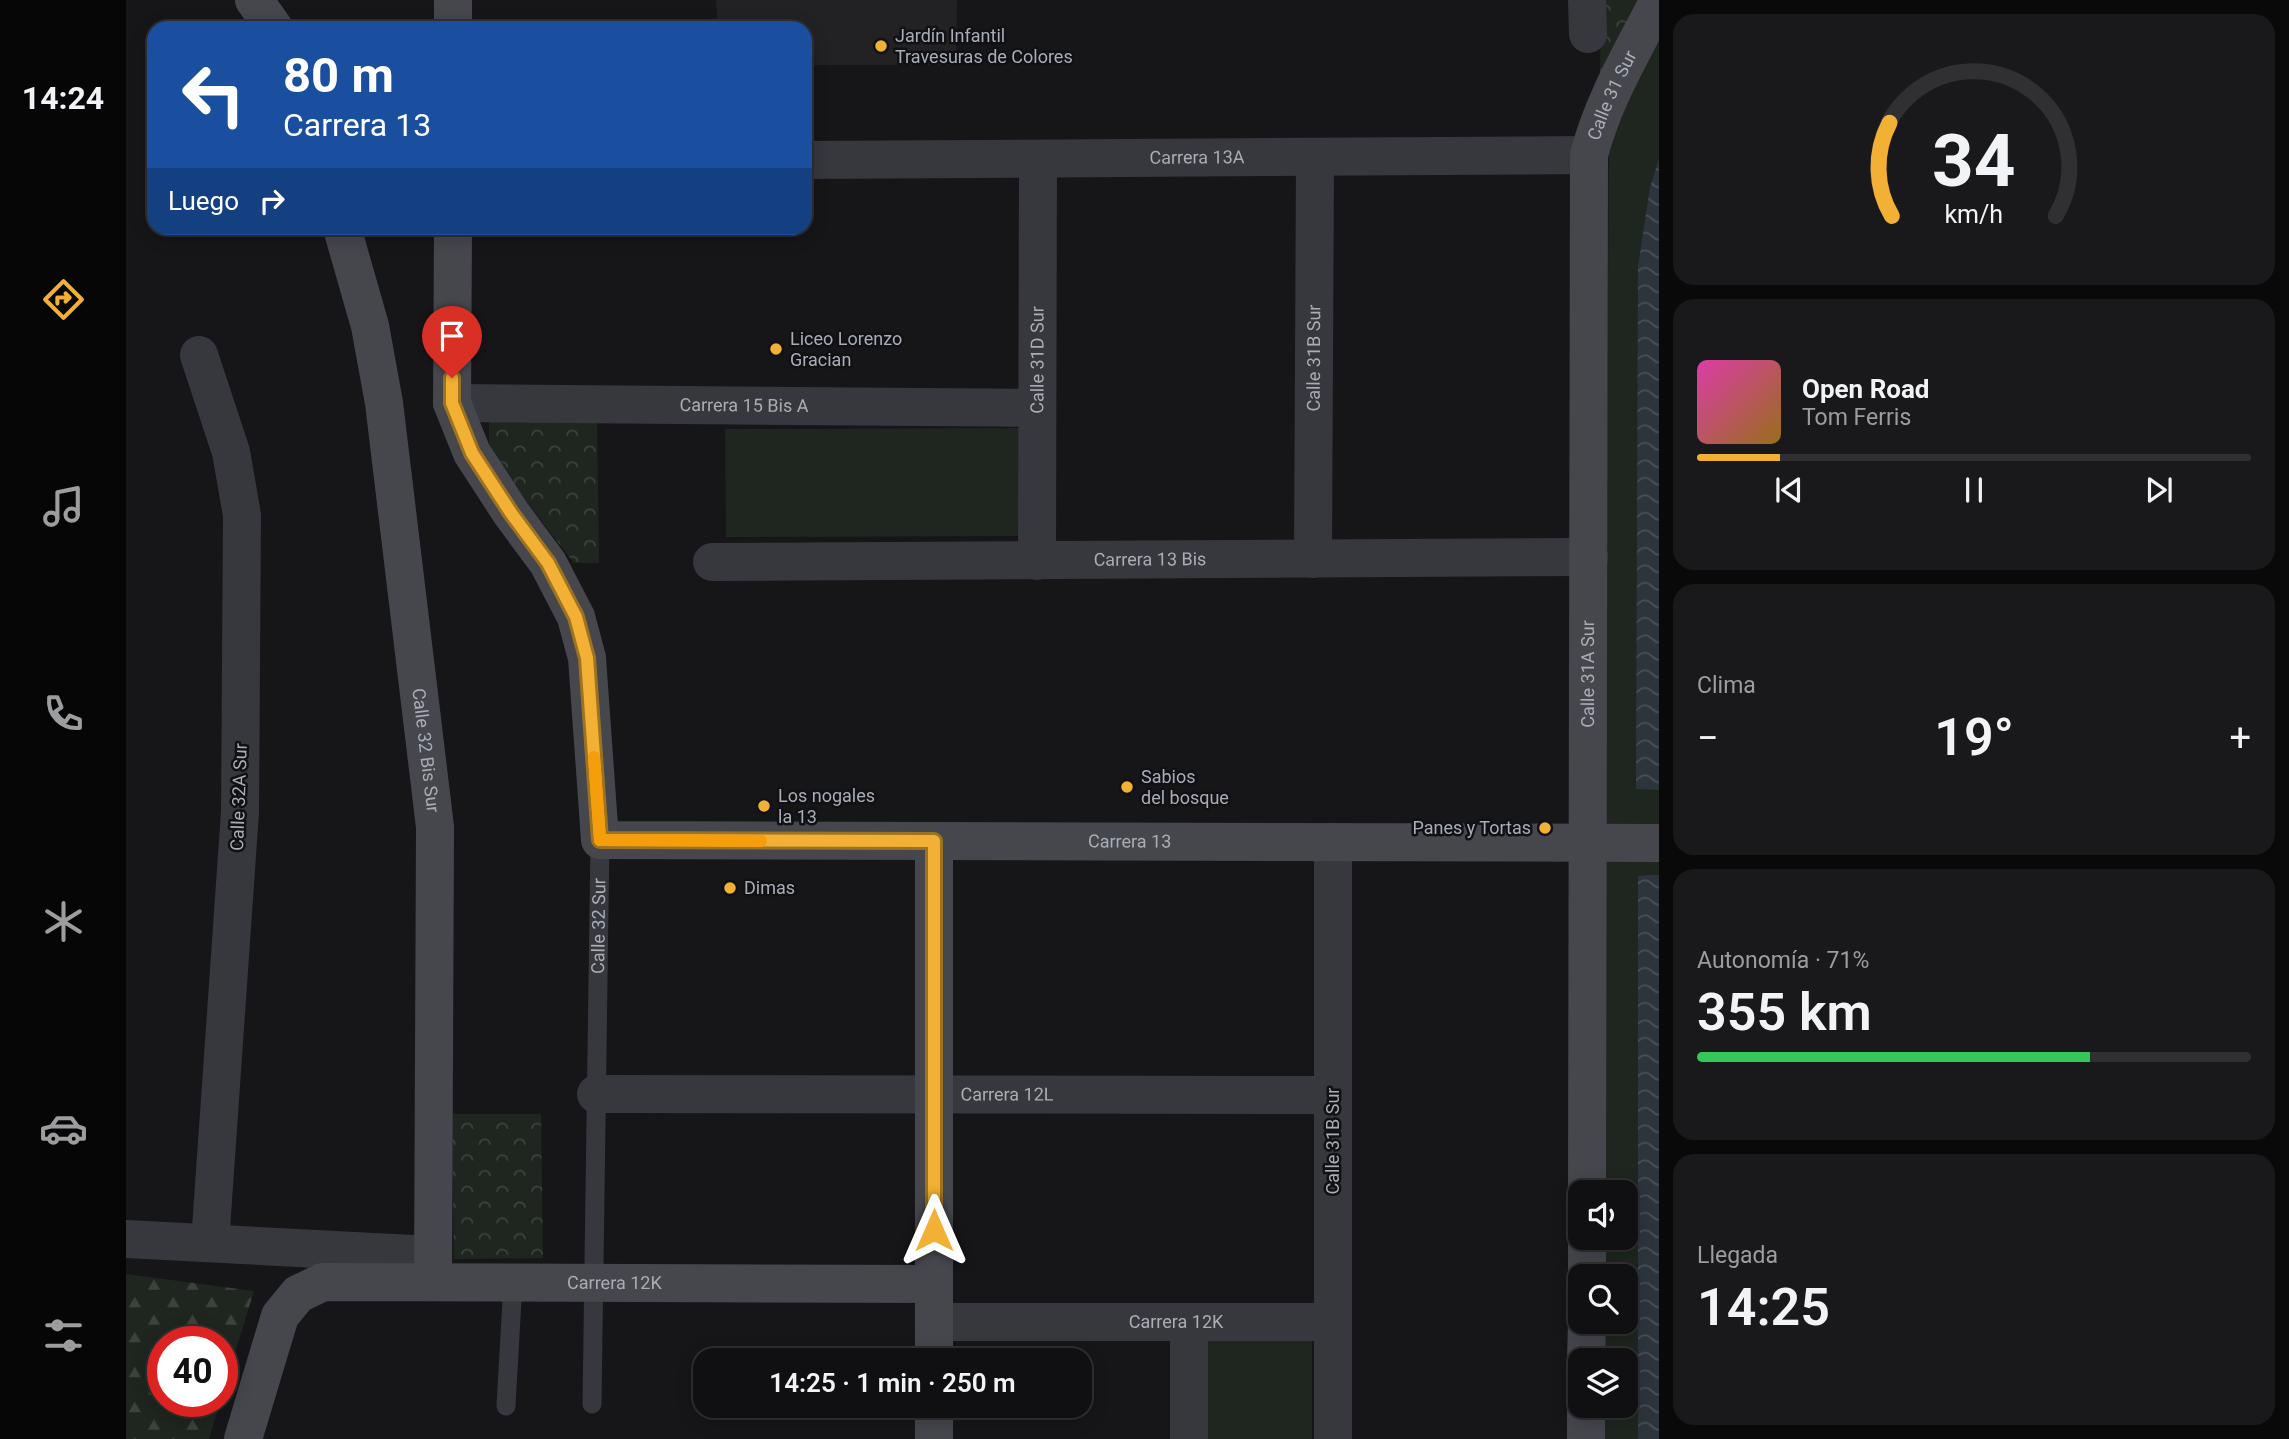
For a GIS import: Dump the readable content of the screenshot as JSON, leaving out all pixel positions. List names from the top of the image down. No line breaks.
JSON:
{"streets":{"street":["Calle 31 Sur","Carrera 13A","Calle 31B Sur","Calle 31D Sur","Carrera 15 Bis A","Carrera 13 Bis","Calle 31A Sur","Calle 32 Bis Sur","Calle 32A Sur","Carrera 13","Calle 32 Sur","Carrera 12L","Carrera 12K"]},"crossings":[["Calle 31 Sur","Carrera 13A"],["Calle 31 Sur","Calle 31A Sur"],["Carrera 13A","Calle 31B Sur"],["Carrera 13A","Calle 31D Sur"],["Carrera 13A","Calle 31A Sur"],["Calle 31B Sur","Carrera 13 Bis"],["Calle 31B Sur","Carrera 13"],["Calle 31B Sur","Carrera 12L"],["Calle 31B Sur","Carrera 12K"],["Calle 31D Sur","Carrera 15 Bis A"],["Calle 31D Sur","Carrera 13 Bis"],["Carrera 15 Bis A","Calle 32 Sur"],["Carrera 13 Bis","Calle 31A Sur"],["Calle 31A Sur","Carrera 13"],["Calle 32 Bis Sur","Carrera 12K"],["Calle 32A Sur","Carrera 12K"],["Carrera 13","Calle 32 Sur"],["Calle 32 Sur","Carrera 12L"],["Calle 32 Sur","Carrera 12K"]],"places":["Jardín Infantil Travesuras de Colores","Liceo Lorenzo Gracian","Sabios del bosque","Los nogales la 13","Panes y Tortas","Dimas"],"page":{"tabs":"14:24","turn":["80 m","Carrera 13"],"then":"Luego","song":["Open Road","Tom Ferris"],"tile":["Clima",["Autonomía · 71%","355 km"],["Llegada","14:25"]],"heat":["−","19°","+"],"limit":"40","trip":"14:25 · 1 min · 250 m","gauge":["34","km/h"]}}
